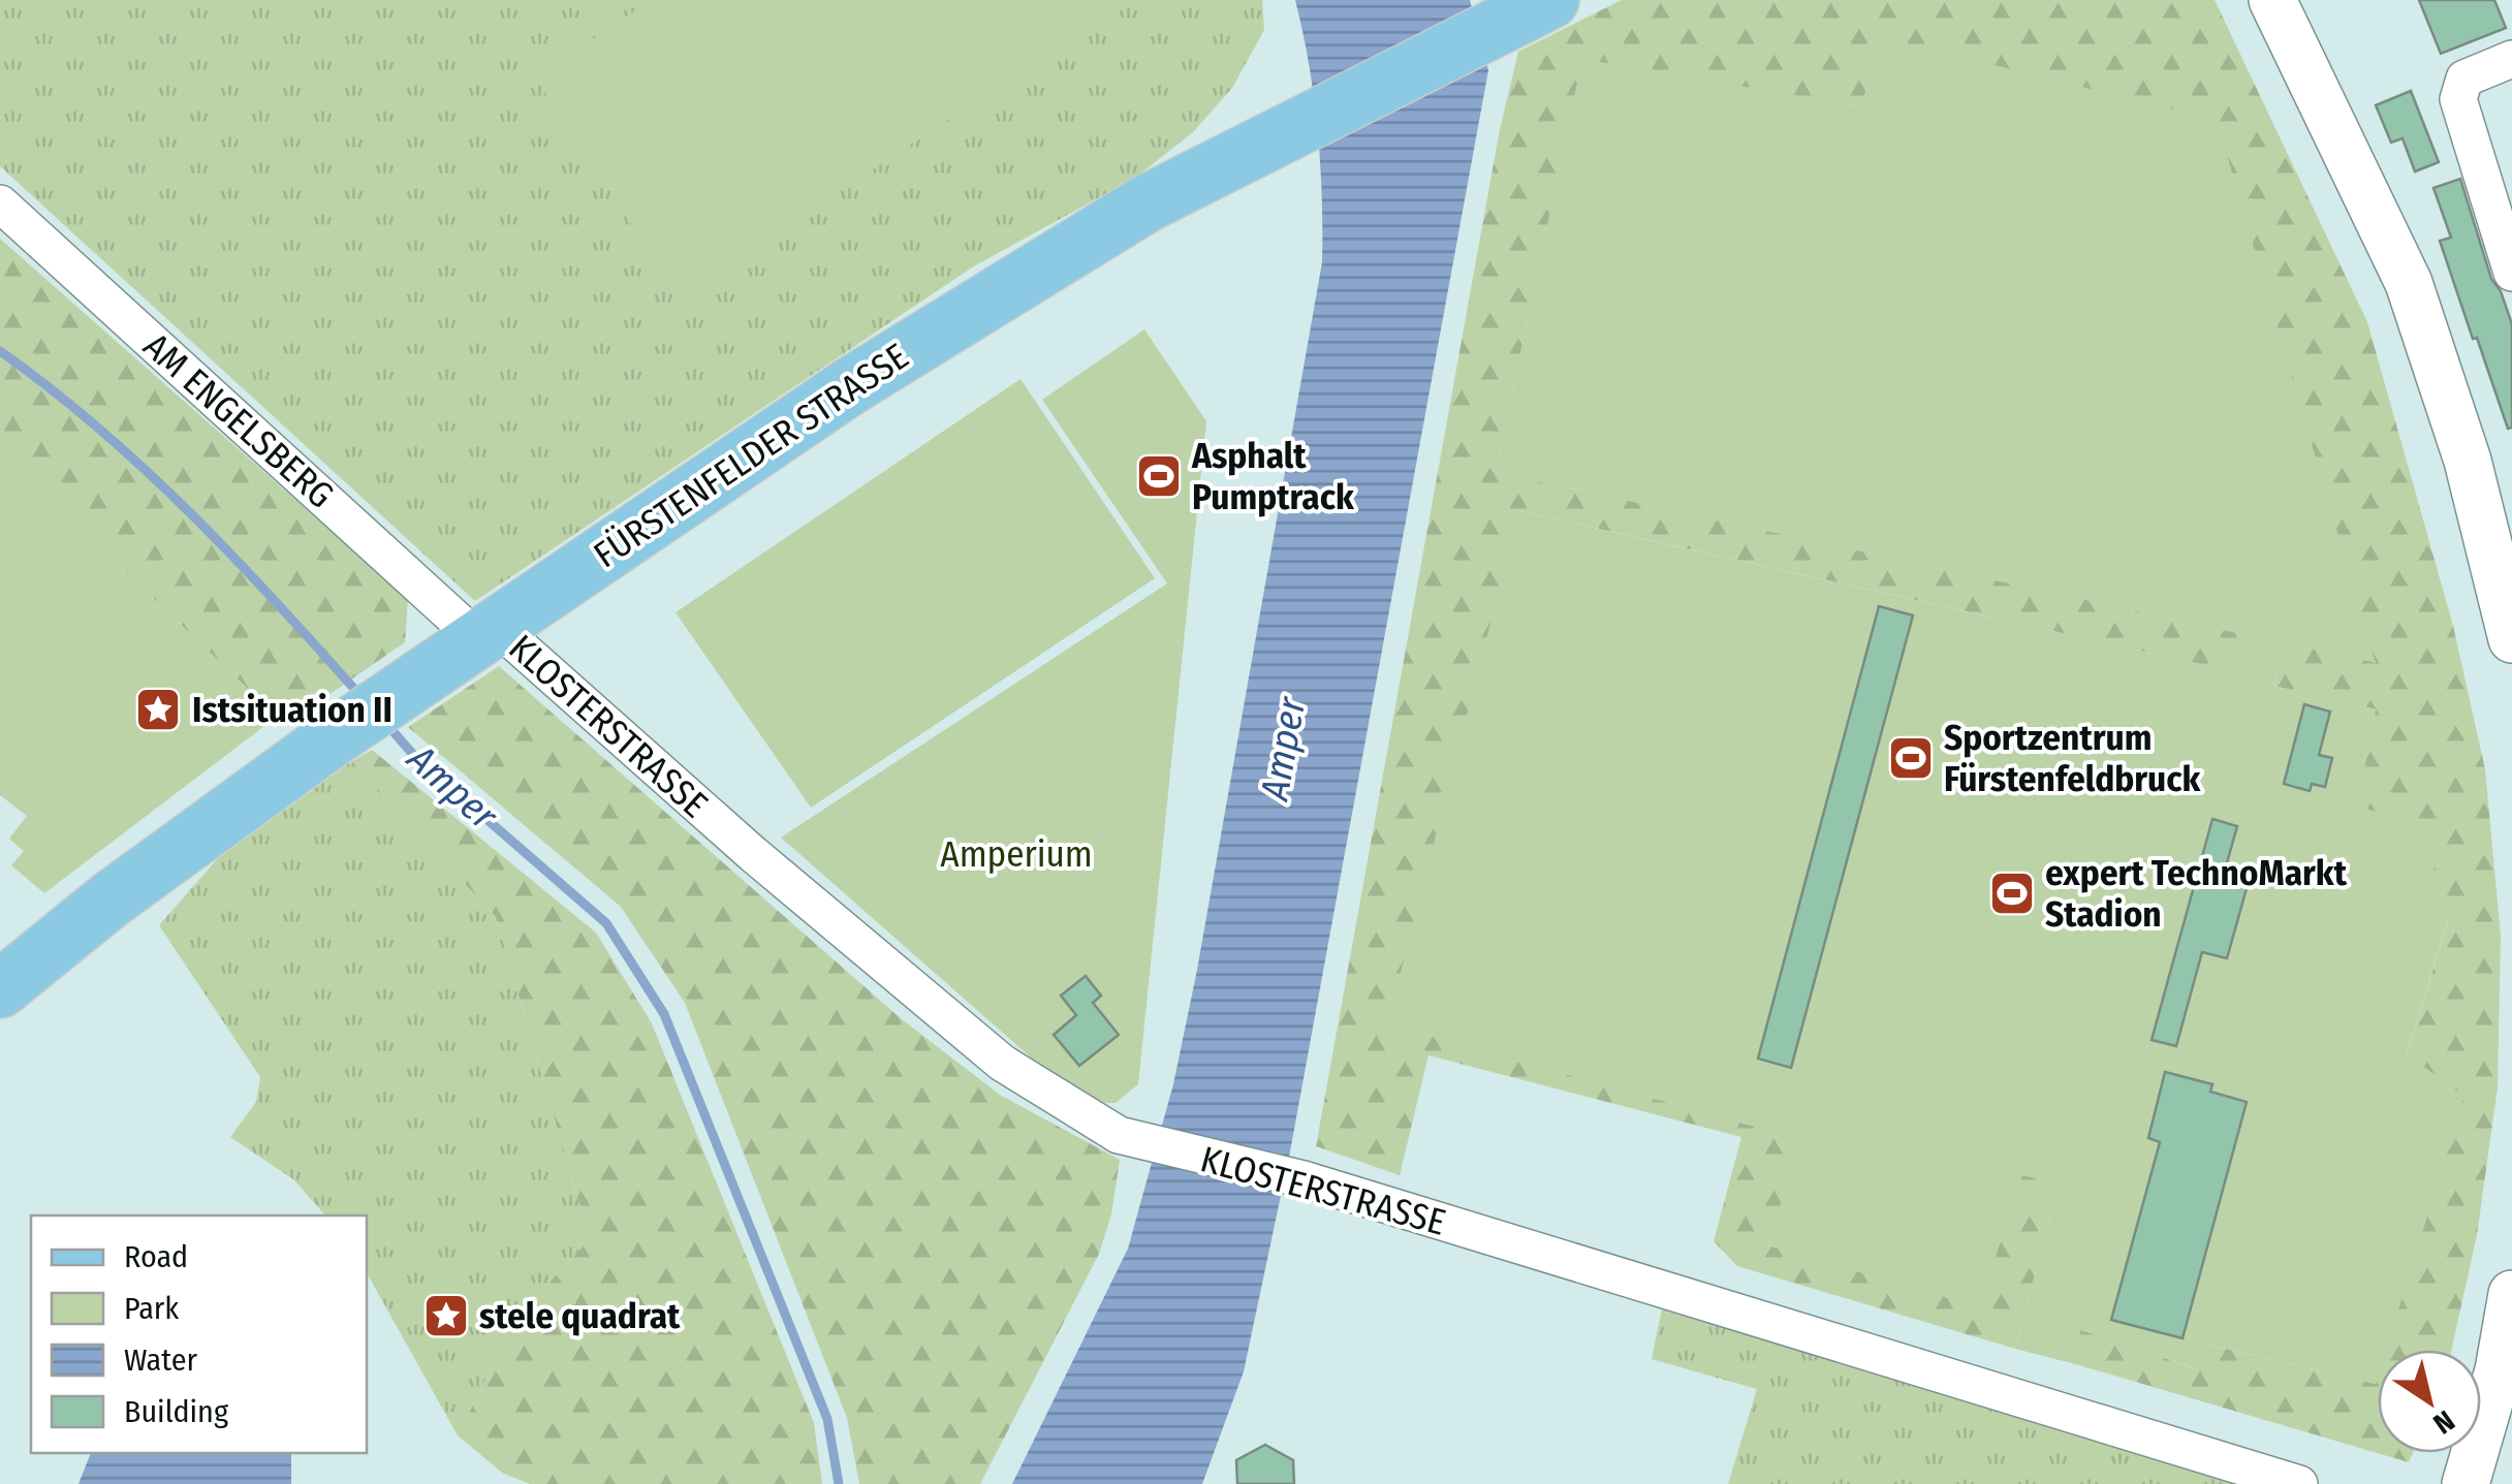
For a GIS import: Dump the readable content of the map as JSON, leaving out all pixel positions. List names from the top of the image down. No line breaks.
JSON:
{"streets":{"main road":["FÜRSTENFELDER STRASSE"],"street":["AM ENGELSBERG","KLOSTERSTRASSE"]},"crossings":[["AM ENGELSBERG","FÜRSTENFELDER STRASSE"],["AM ENGELSBERG","KLOSTERSTRASSE"],["FÜRSTENFELDER STRASSE","KLOSTERSTRASSE"]],"water":["Amper"],"parks":["Amperium"],"places":{"sports":["Asphalt Pumptrack","Sportzentrum Fürstenfeldbruck","expert TechnoMarkt Stadion"],"place":["Istsituation II","stele quadrat"]},"legend":["Road","Park","Water","Building"],"north":"bottom right"}
